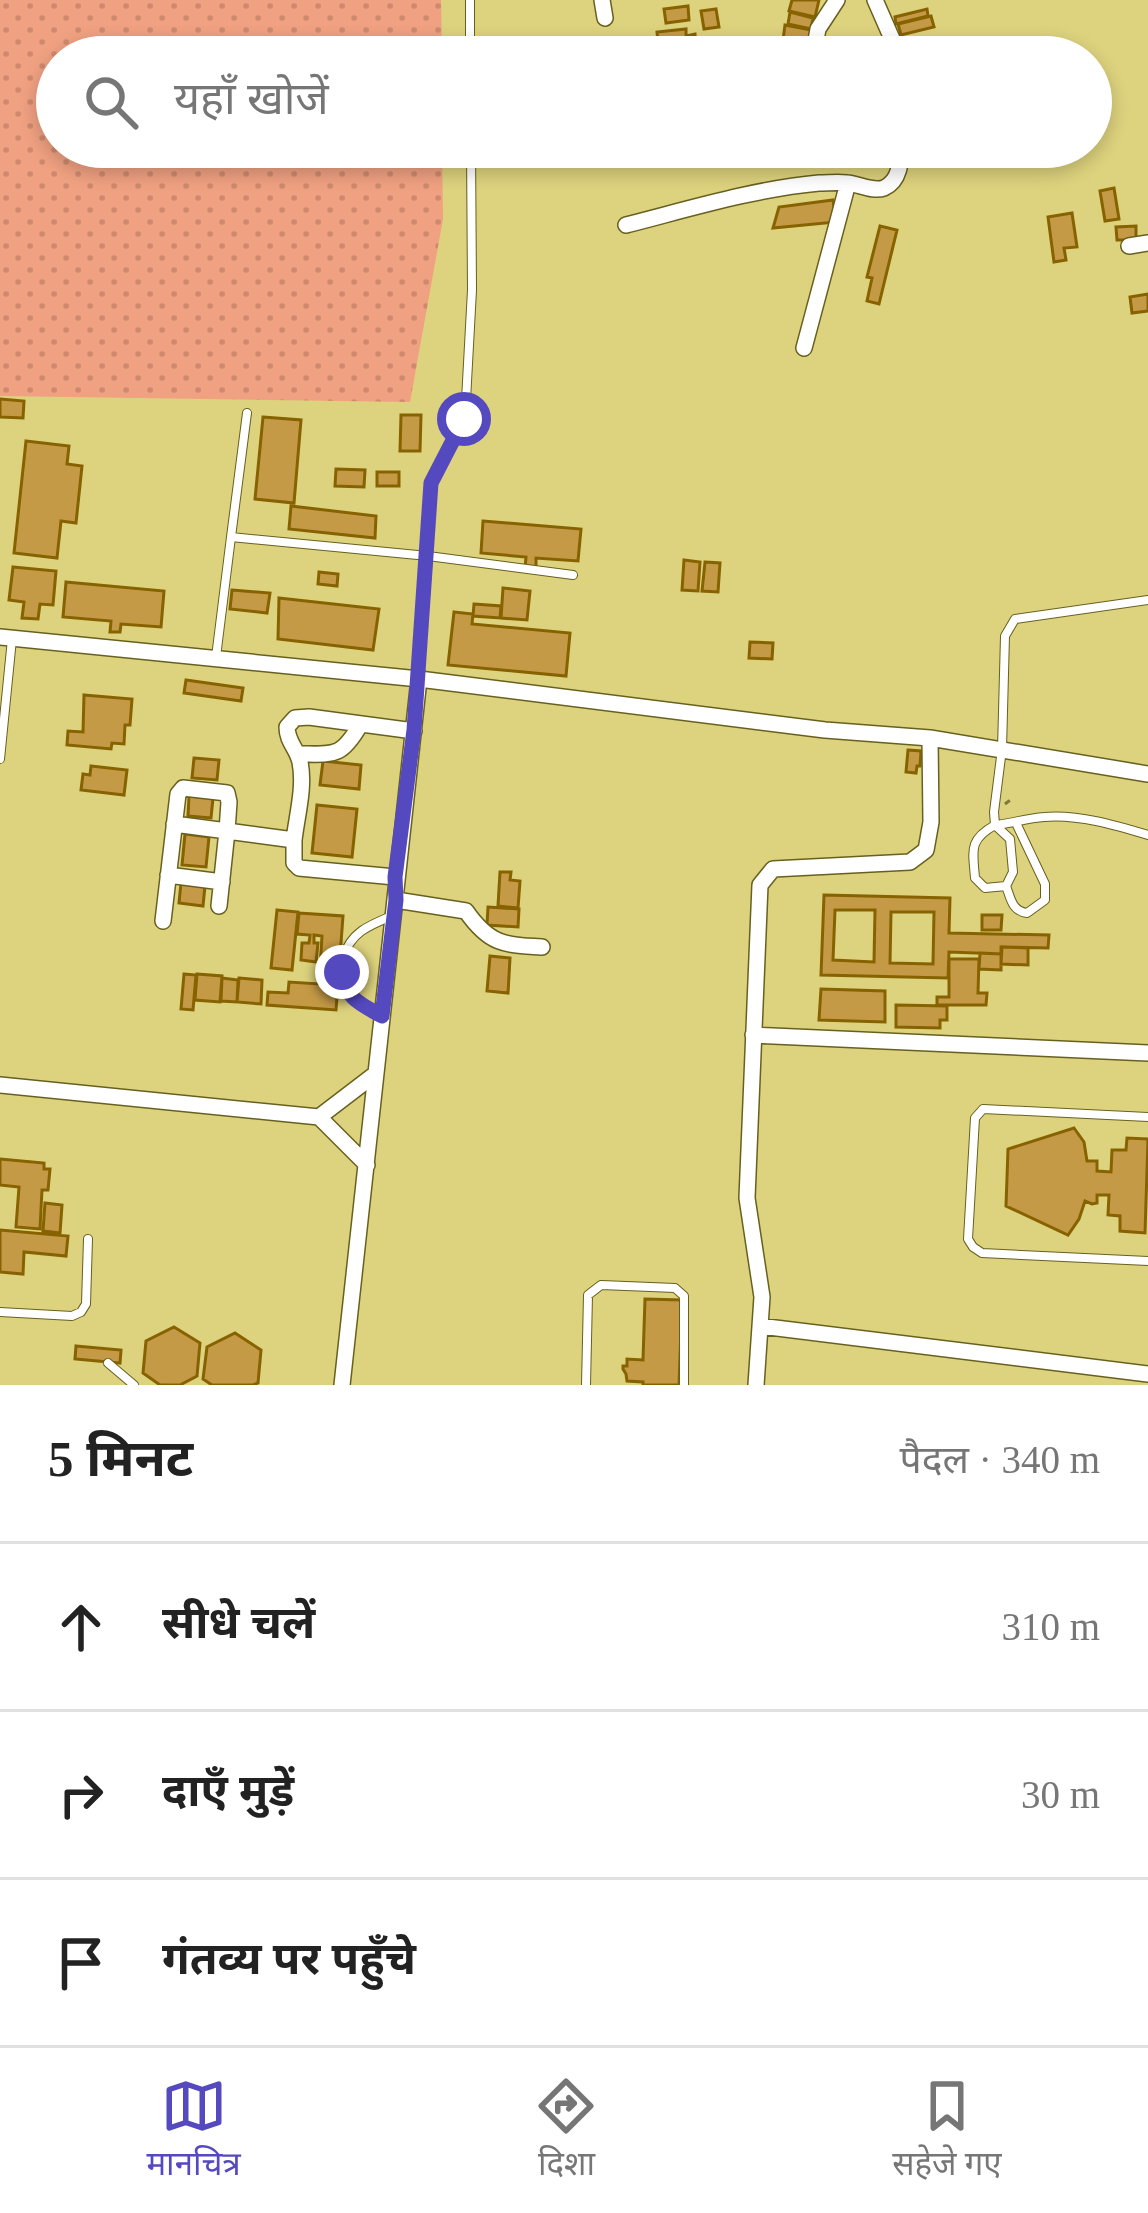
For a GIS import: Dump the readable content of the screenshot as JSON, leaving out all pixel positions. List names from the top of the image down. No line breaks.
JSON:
{"page":{"search":"यहाँ खोजें","heading":["5 मिनट","पैदल · 340 m"],"list":[["सीधे चलें","310 m"],["दाएँ मुड़ें","30 m"],"गंतव्य पर पहुँचे"],"nav":["मानचित्र","दिशा","सहेजे गए"]}}
